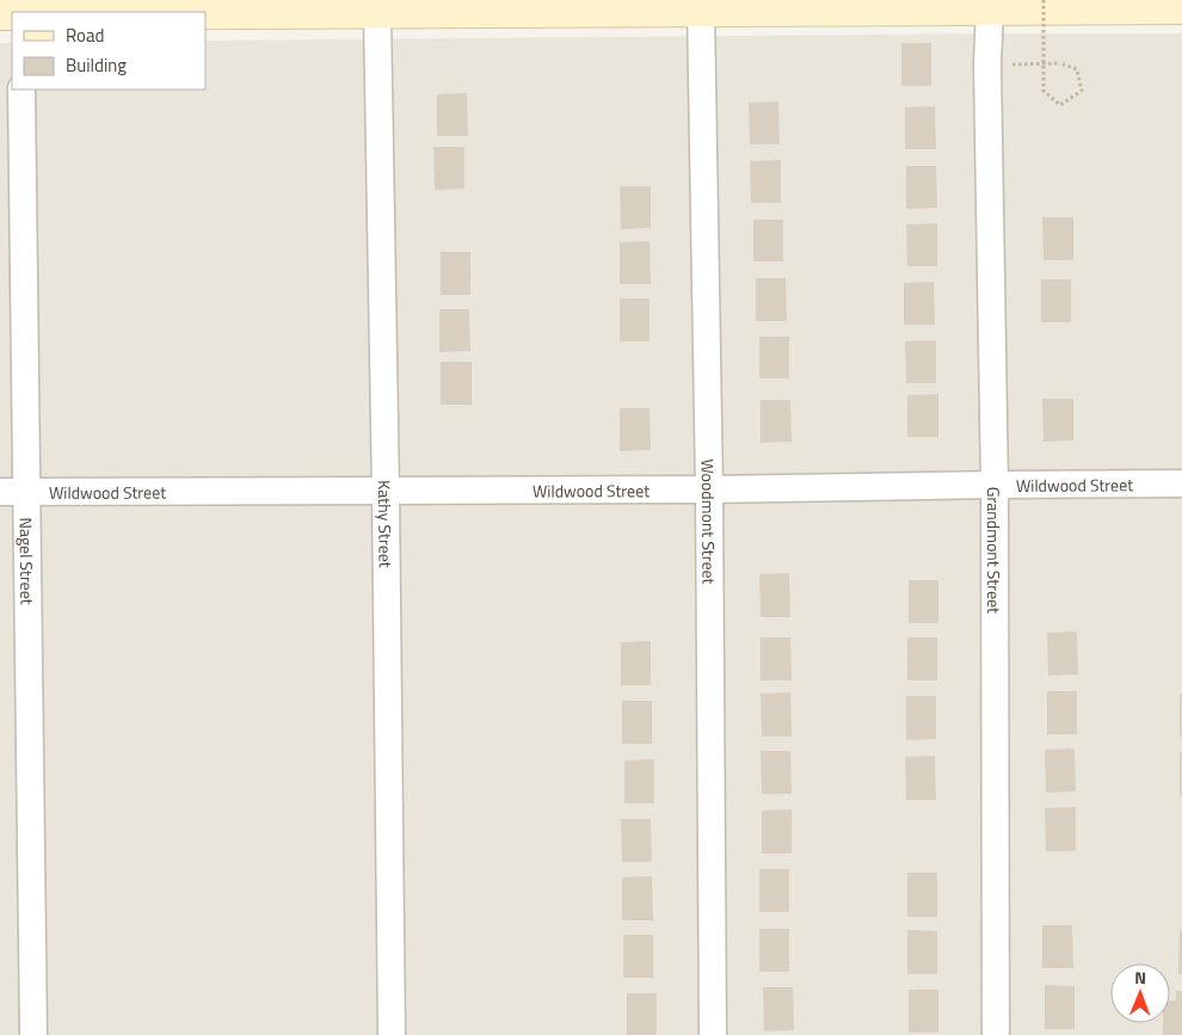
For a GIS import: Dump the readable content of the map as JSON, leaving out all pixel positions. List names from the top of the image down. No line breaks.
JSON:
{"streets":{"street":["Wildwood Street","Woodmont Street","Kathy Street","Grandmont Street","Nagel Street"]},"crossings":[["Wildwood Street","Woodmont Street"],["Wildwood Street","Kathy Street"],["Wildwood Street","Grandmont Street"],["Wildwood Street","Nagel Street"]],"legend":["Road","Building"],"north":"top"}
